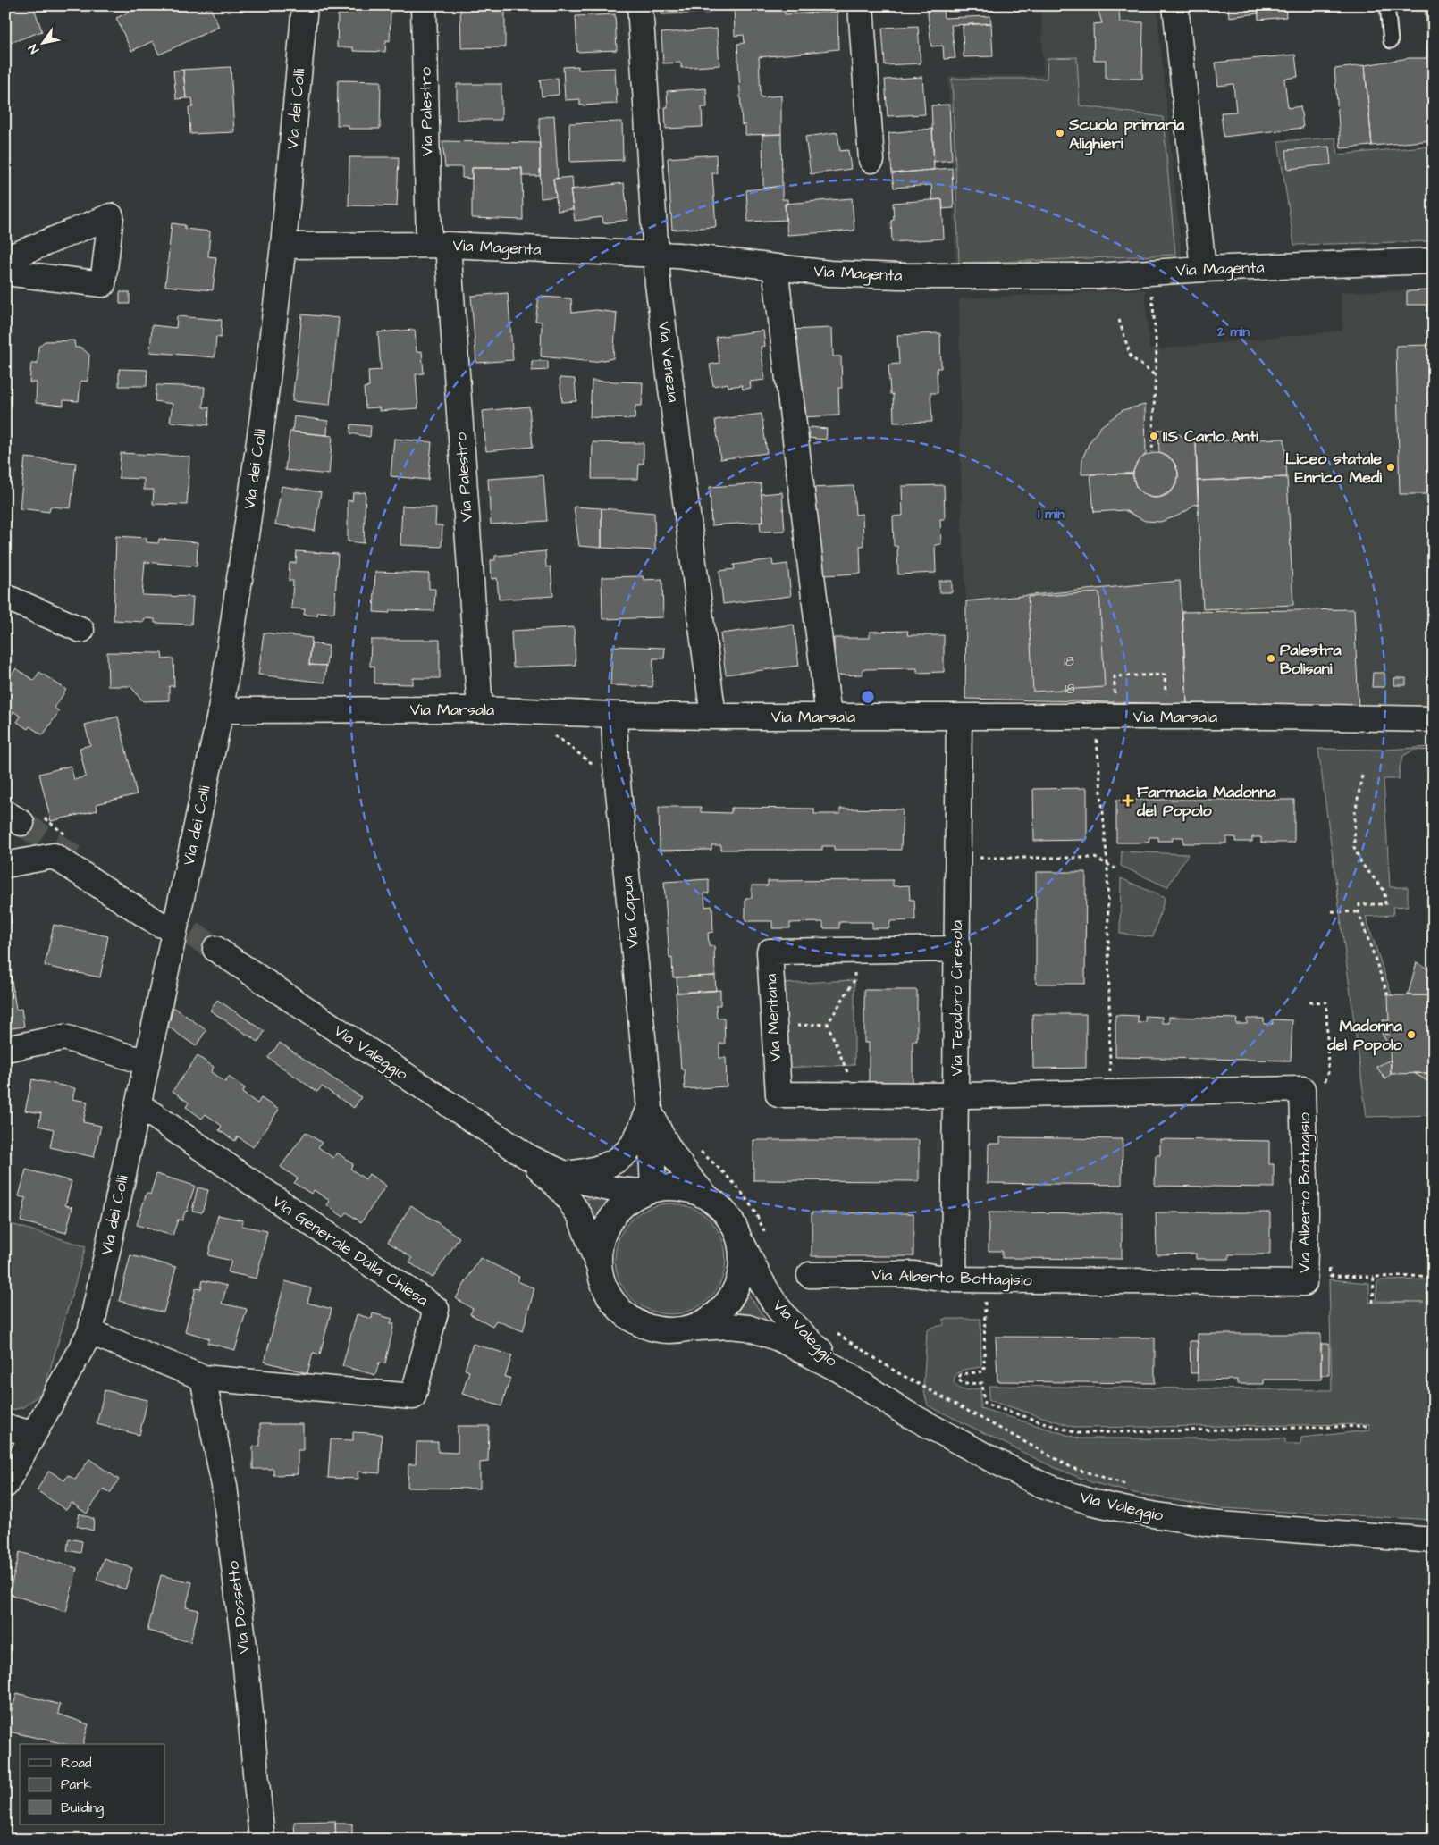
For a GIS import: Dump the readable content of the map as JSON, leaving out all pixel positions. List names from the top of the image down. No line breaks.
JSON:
{"streets":{"street":["Via dei Colli","Via Palestro","Via Magenta","Via Venezia","Via Marsala","Via Capua","Via Teodoro Ciresola","Via Mentana","Via Valeggio","Via Alberto Bottagisio","Via Generale Dalla Chiesa","Via Dossetto"]},"crossings":[["Via dei Colli","Via Magenta"],["Via dei Colli","Via Marsala"],["Via dei Colli","Via Generale Dalla Chiesa"],["Via Palestro","Via Magenta"],["Via Palestro","Via Marsala"],["Via Magenta","Via Venezia"],["Via Venezia","Via Marsala"],["Via Marsala","Via Capua"],["Via Marsala","Via Teodoro Ciresola"],["Via Capua","Via Valeggio"],["Via Teodoro Ciresola","Via Mentana"],["Via Teodoro Ciresola","Via Alberto Bottagisio"],["Via Mentana","Via Alberto Bottagisio"],["Via Generale Dalla Chiesa","Via Dossetto"]],"places":{"other":["Scuola primaria Alighieri","IIS Carlo Anti","Liceo statale Enrico Medi","Palestra Bolisani","Madonna del Popolo"],"health":["Farmacia Madonna del Popolo"]},"house_numbers":["18","18"],"legend":["Road","Park","Building"],"north":"bottom left","rings":["2 min","1 min"]}
